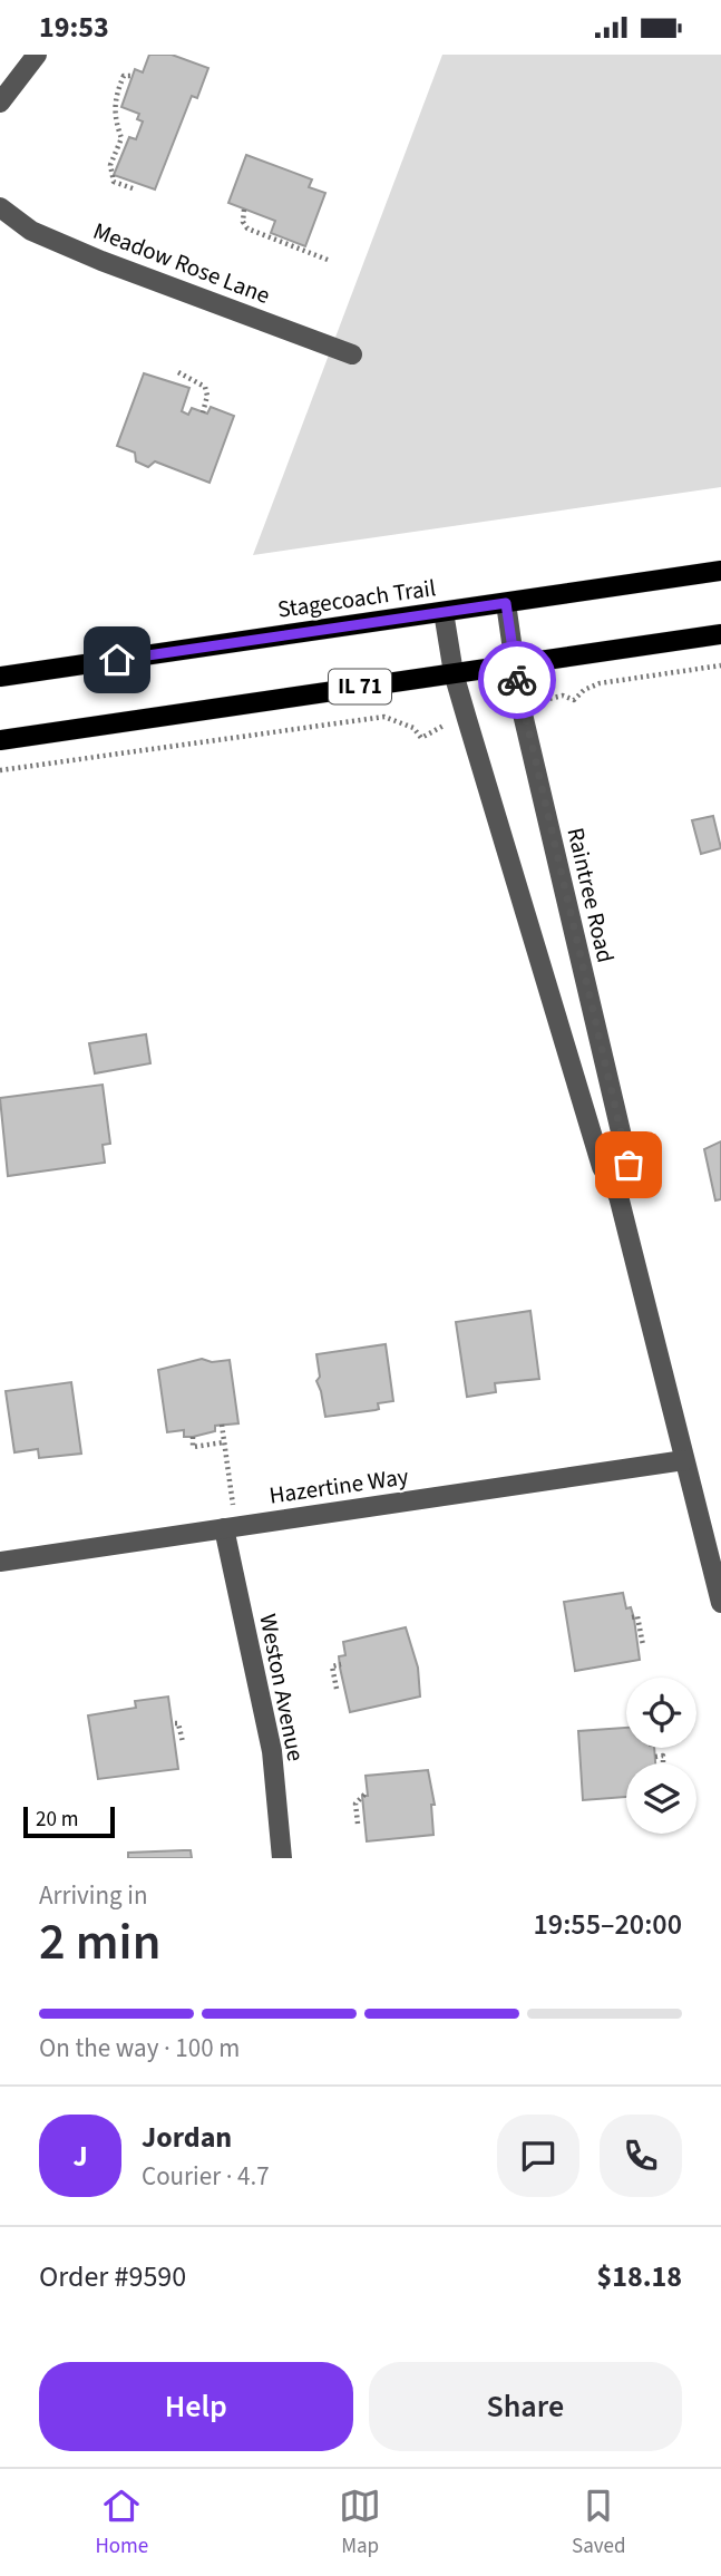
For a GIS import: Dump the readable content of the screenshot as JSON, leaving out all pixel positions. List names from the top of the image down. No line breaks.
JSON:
{"streets":{"main road":["Stagecoach Trail","IL 71"],"street":["Meadow Rose Lane","Raintree Road","Hazertine Way","Weston Avenue"]},"crossings":[["Stagecoach Trail","Raintree Road"],["IL 71","Raintree Road"],["Raintree Road","Hazertine Way"],["Hazertine Way","Weston Avenue"]],"scale_bar":"20 m","page":{"status":"19:53","scale":"20 m","heading":["2 min","Arriving in","19:55–20:00"],"panel":["Jordan","Courier · 4.7","Order #9590","$18.18"],"bar":"On the way · 100 m","round":"J","buttons":["Help","Share"],"tabs":["Home","Map","Saved"]}}
